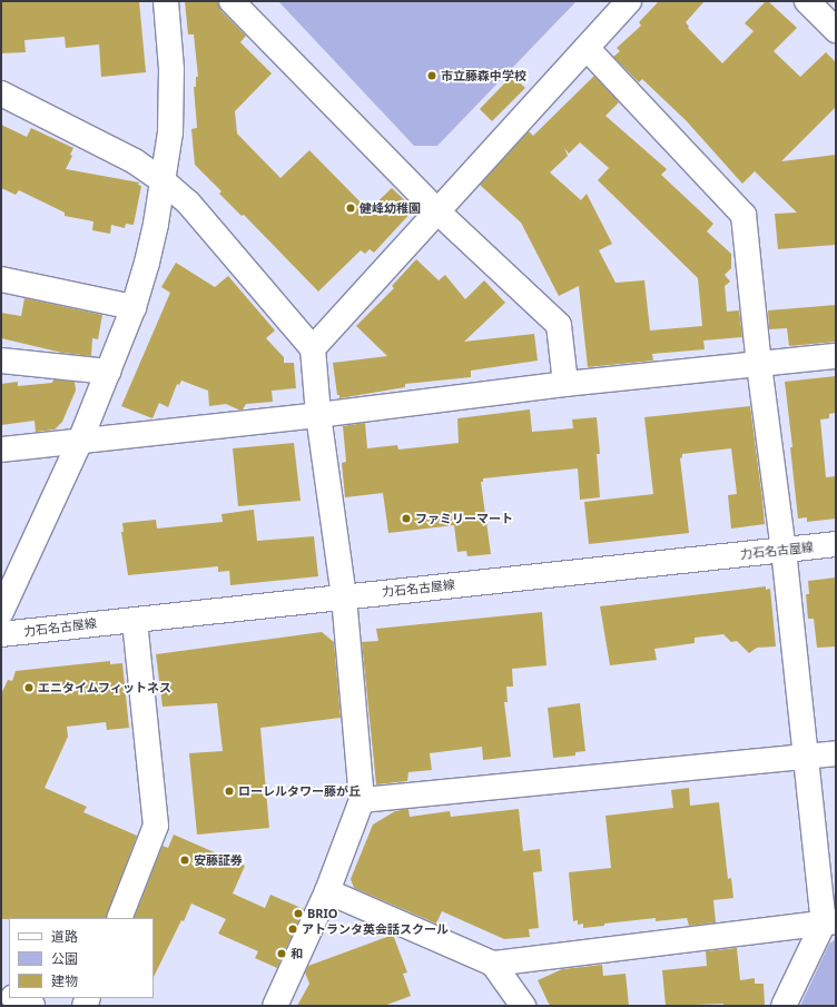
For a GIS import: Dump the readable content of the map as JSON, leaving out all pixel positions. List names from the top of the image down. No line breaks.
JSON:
{"streets":{"street":["力石名古屋線"]},"places":["市立藤森中学校","健峰幼稚園","ファミリーマート","エニタイムフィットネス","ローレルタワー藤が丘","安藤証券","BRIO","アトランタ英会話スクール","和"],"legend":["道路","公園","建物"]}
